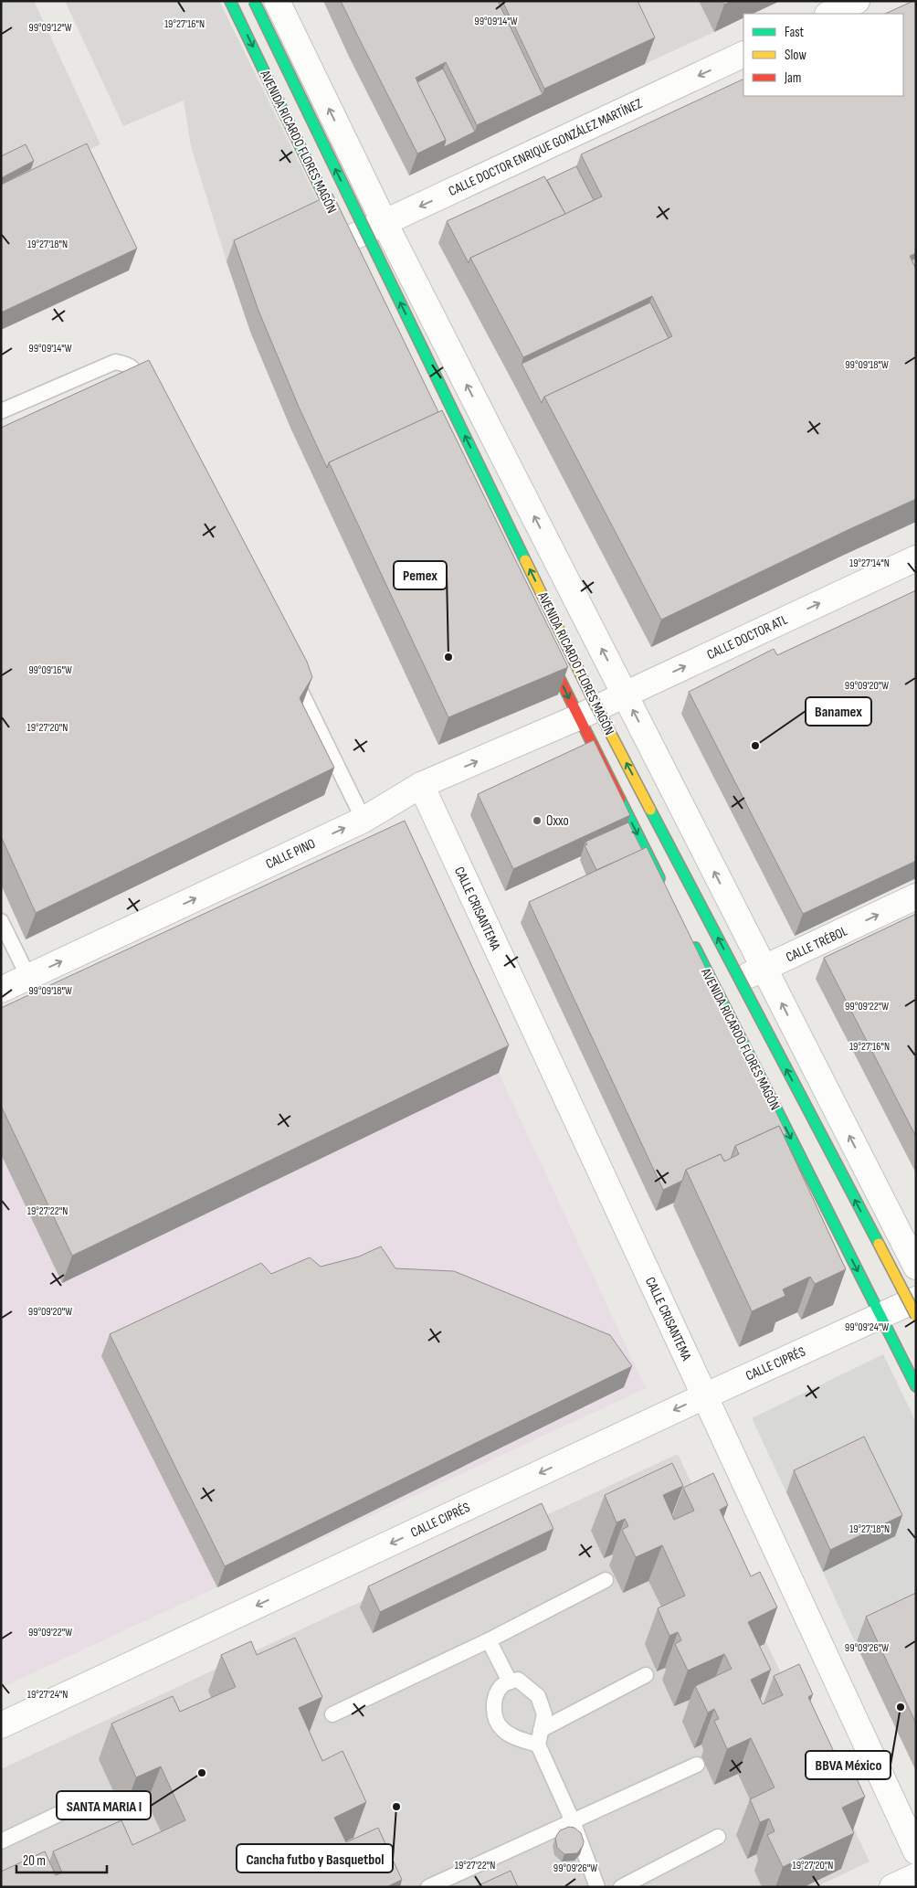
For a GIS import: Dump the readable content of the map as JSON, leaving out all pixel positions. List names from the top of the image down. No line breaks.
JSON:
{"streets":{"main road":["AVENIDA RICARDO FLORES MAGÓN"],"street":["CALLE DOCTOR ENRIQUE GONZÁLEZ MARTÍNEZ","CALLE DOCTOR ATL","CALLE PINO","CALLE CRISANTEMA","CALLE TRÉBOL","CALLE CIPRÉS"]},"crossings":[["AVENIDA RICARDO FLORES MAGÓN","CALLE DOCTOR ENRIQUE GONZÁLEZ MARTÍNEZ"],["AVENIDA RICARDO FLORES MAGÓN","CALLE DOCTOR ATL"],["AVENIDA RICARDO FLORES MAGÓN","CALLE PINO"],["AVENIDA RICARDO FLORES MAGÓN","CALLE TRÉBOL"],["AVENIDA RICARDO FLORES MAGÓN","CALLE CIPRÉS"],["CALLE DOCTOR ATL","CALLE PINO"],["CALLE PINO","CALLE CRISANTEMA"],["CALLE CRISANTEMA","CALLE CIPRÉS"]],"one_way":["CALLE DOCTOR ENRIQUE GONZÁLEZ MARTÍNEZ","CALLE DOCTOR ATL","CALLE PINO","CALLE TRÉBOL","CALLE CIPRÉS"],"places":["Pemex","Banamex","Oxxo","BBVA México","SANTA MARIA I","Cancha futbo y Basquetbol"],"legend":["Fast","Slow","Jam"],"scale_bar":"20 m","coordinates":["99°09'14\"W","19°27'16\"N","99°09'12\"W","19°27'18\"N","99°09'18\"W","19°27'14\"N","99°09'16\"W","99°09'20\"W","19°27'20\"N","99°09'22\"W","19°27'22\"N","99°09'24\"W","99°09'26\"W","19°27'24\"N"]}
